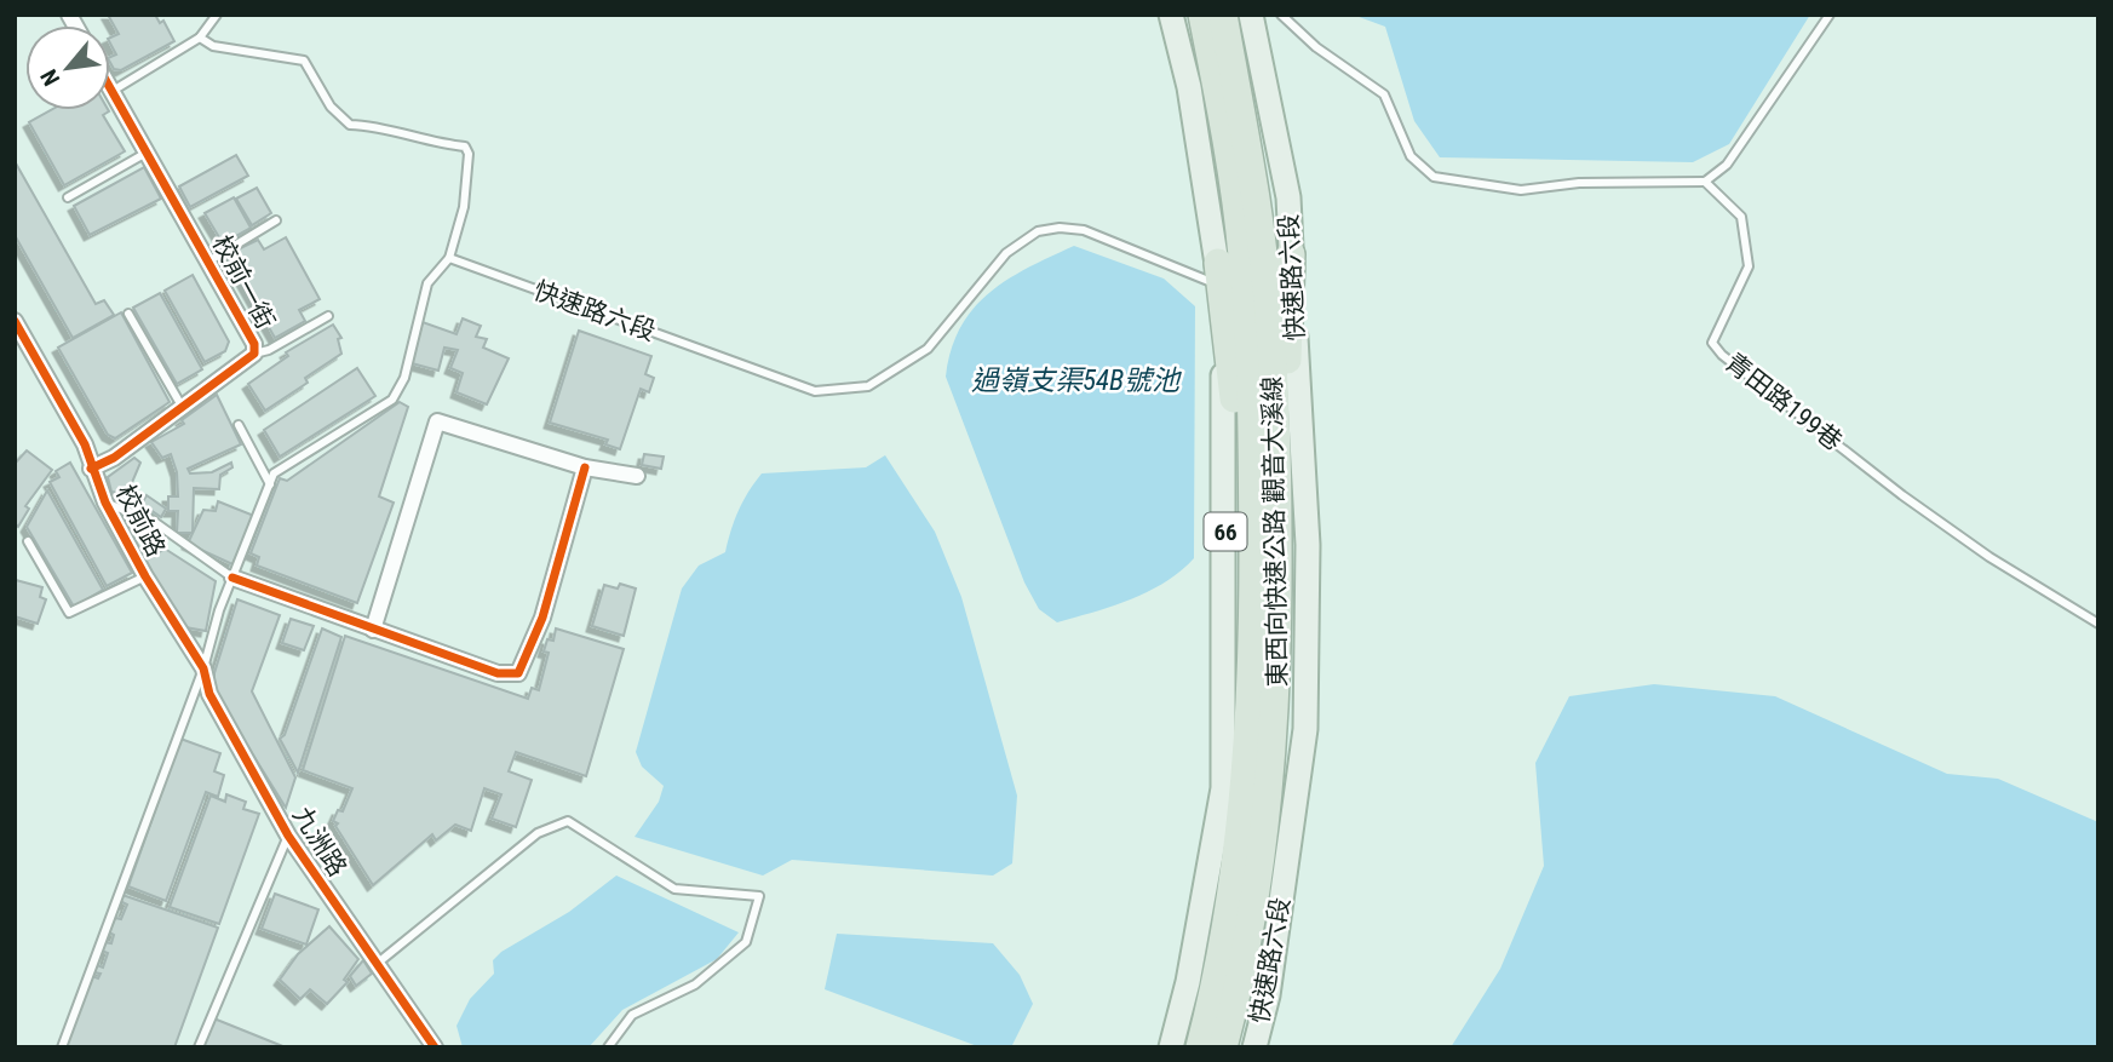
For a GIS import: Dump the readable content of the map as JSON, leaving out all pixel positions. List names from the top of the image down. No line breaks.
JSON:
{"streets":{"highway":["66","東西向快速公路 觀音大溪線"],"main road":["快速路六段"],"street":["校前一街","校前路","九洲路"],"lane":["青田路199巷"]},"crossings":[["快速路六段","66"],["校前一街","校前路"],["校前路","九洲路"]],"water":["過嶺支渠54B號池"],"north":"bottom left"}
